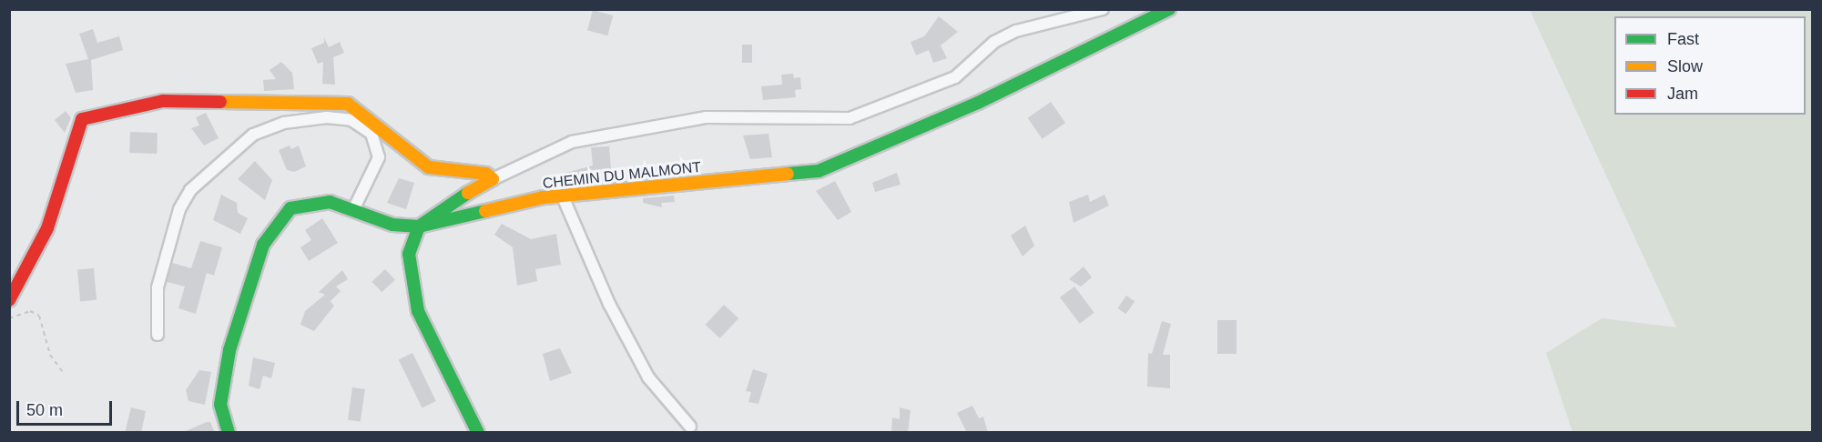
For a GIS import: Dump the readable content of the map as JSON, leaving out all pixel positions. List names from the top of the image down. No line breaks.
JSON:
{"streets":{"street":["CHEMIN DU MALMONT"]},"legend":["Fast","Slow","Jam"],"scale_bar":"50 m"}
